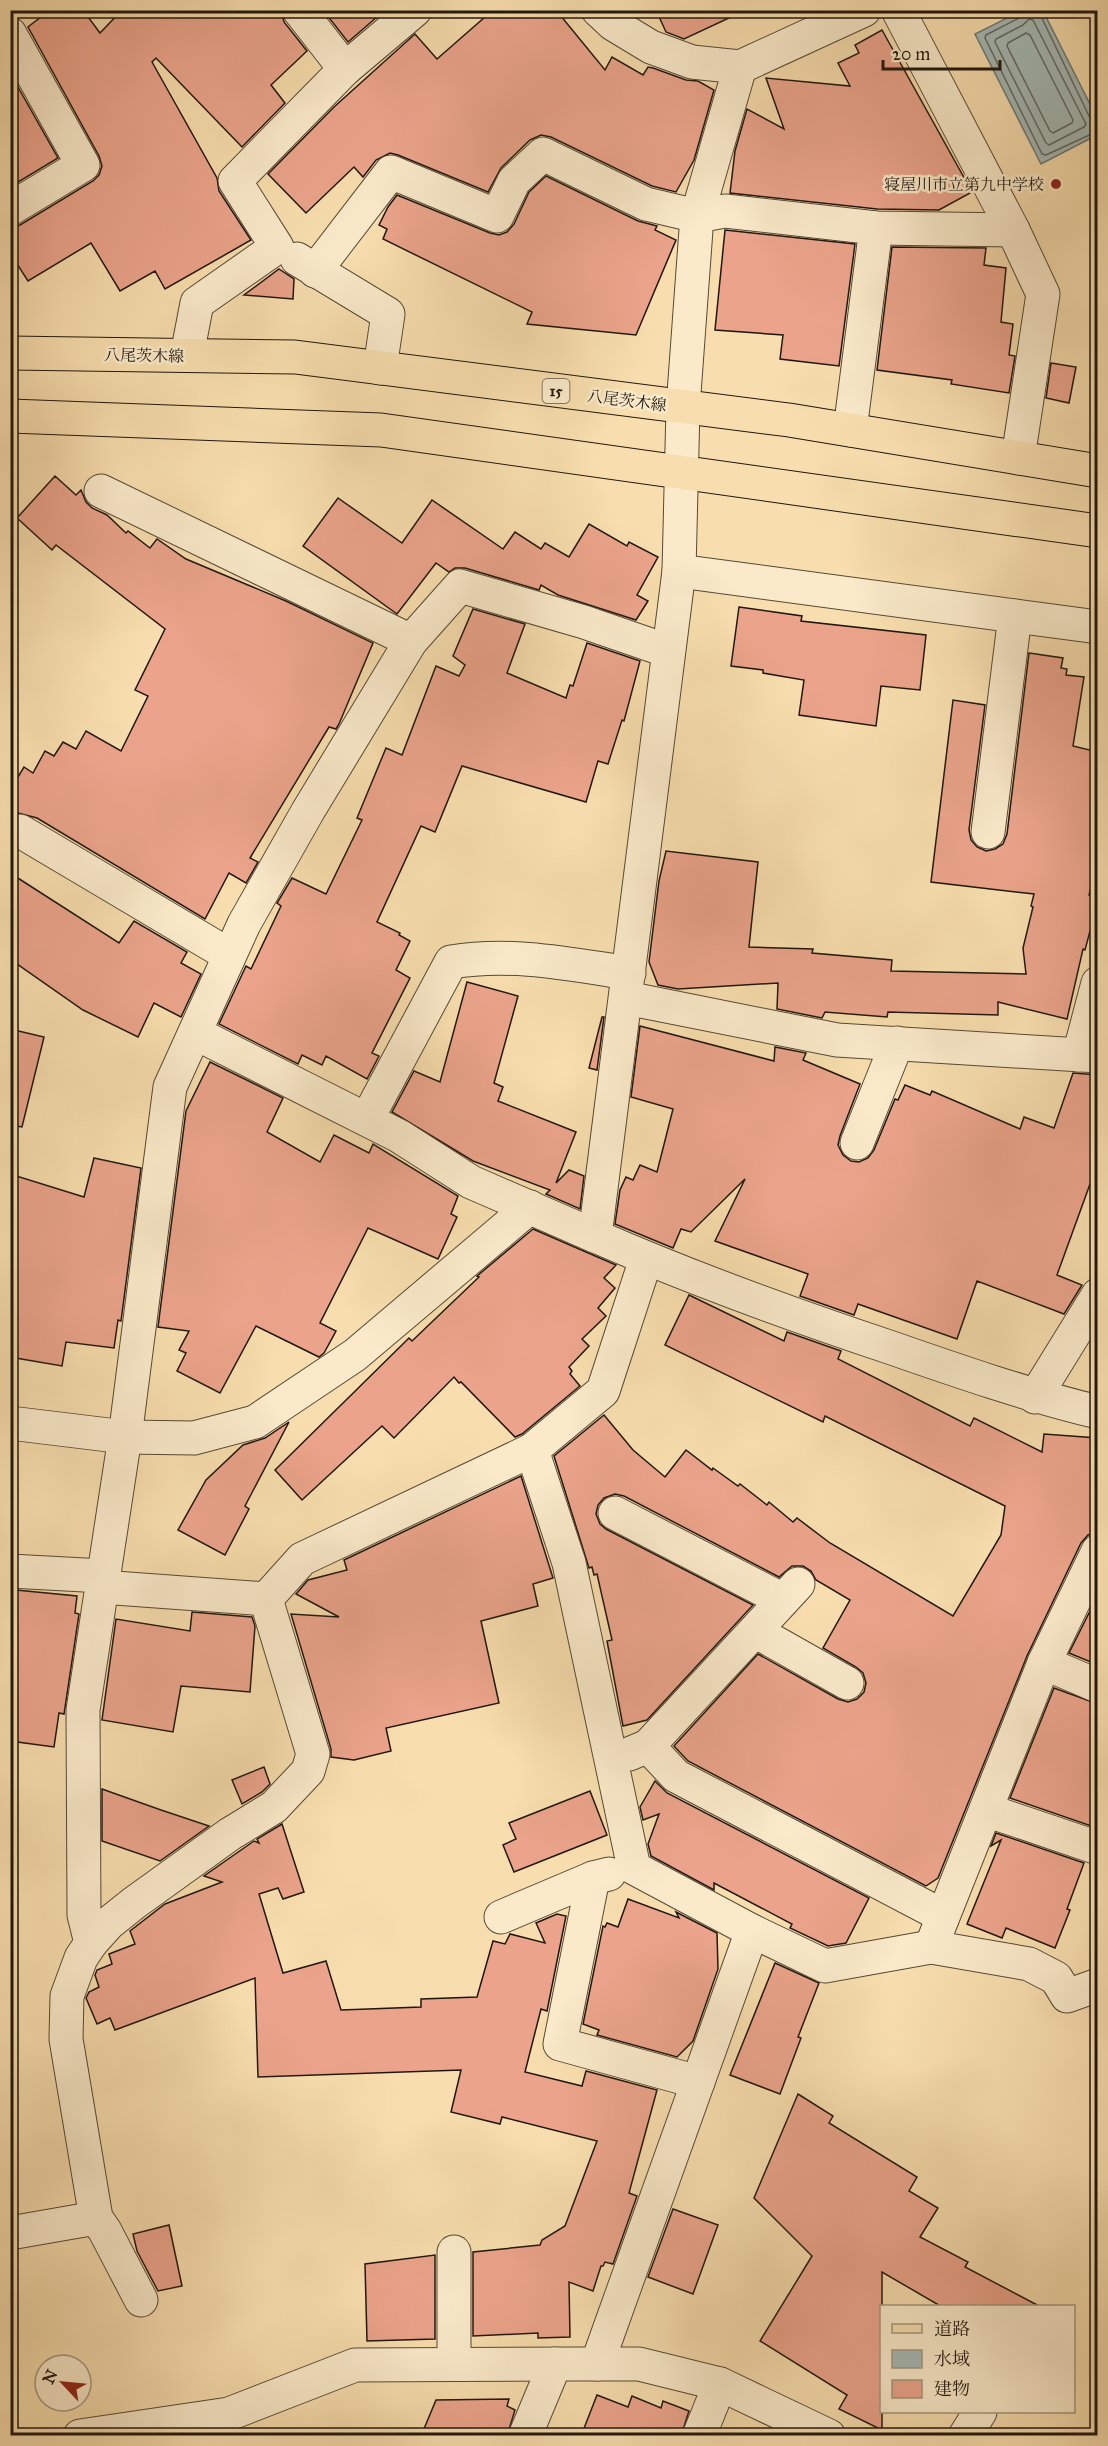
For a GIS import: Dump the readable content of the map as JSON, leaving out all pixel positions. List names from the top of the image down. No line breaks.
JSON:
{"streets":{"main road":["八尾茨木線","15"]},"places":["寝屋川市立第九中学校"],"legend":["道路","水域","建物"],"scale_bar":"20 m","north":"top left"}
